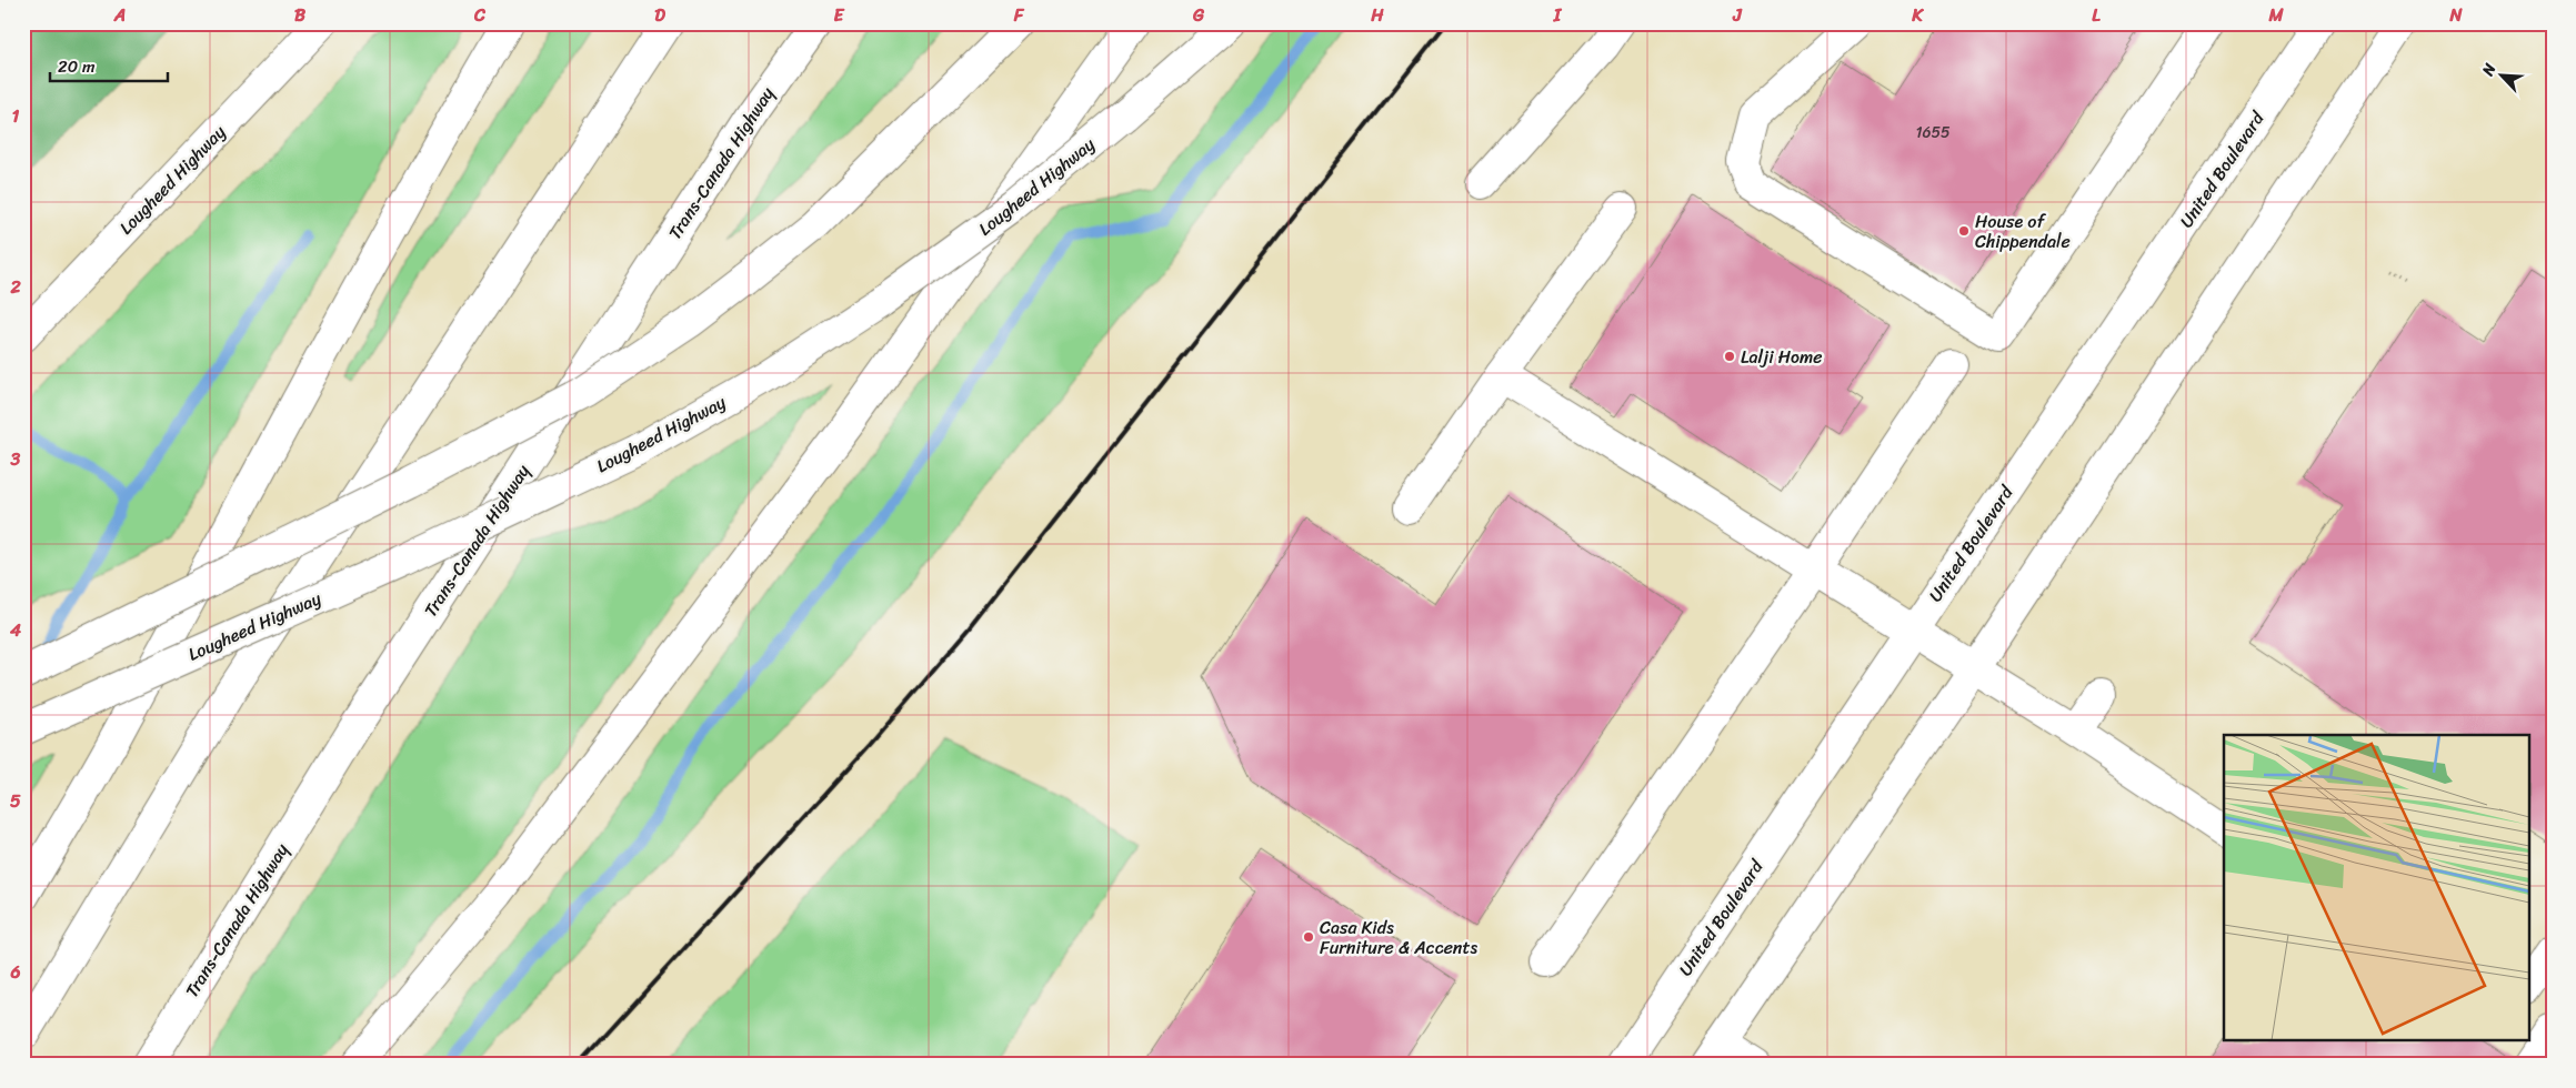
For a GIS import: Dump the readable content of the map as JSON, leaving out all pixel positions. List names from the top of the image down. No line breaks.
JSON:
{"streets":{"main road":["Trans-Canada Highway","United Boulevard","Lougheed Highway"]},"places":["House of Chippendale","Lalji Home","Casa Kids Furniture & Accents"],"house_numbers":["1655"],"scale_bar":"20 m","north":"top left","grid":{"columns":["A","B","C","D","E","F","G","H","I","J","K","L","M","N"],"rows":["1","2","3","4","5","6"]}}
